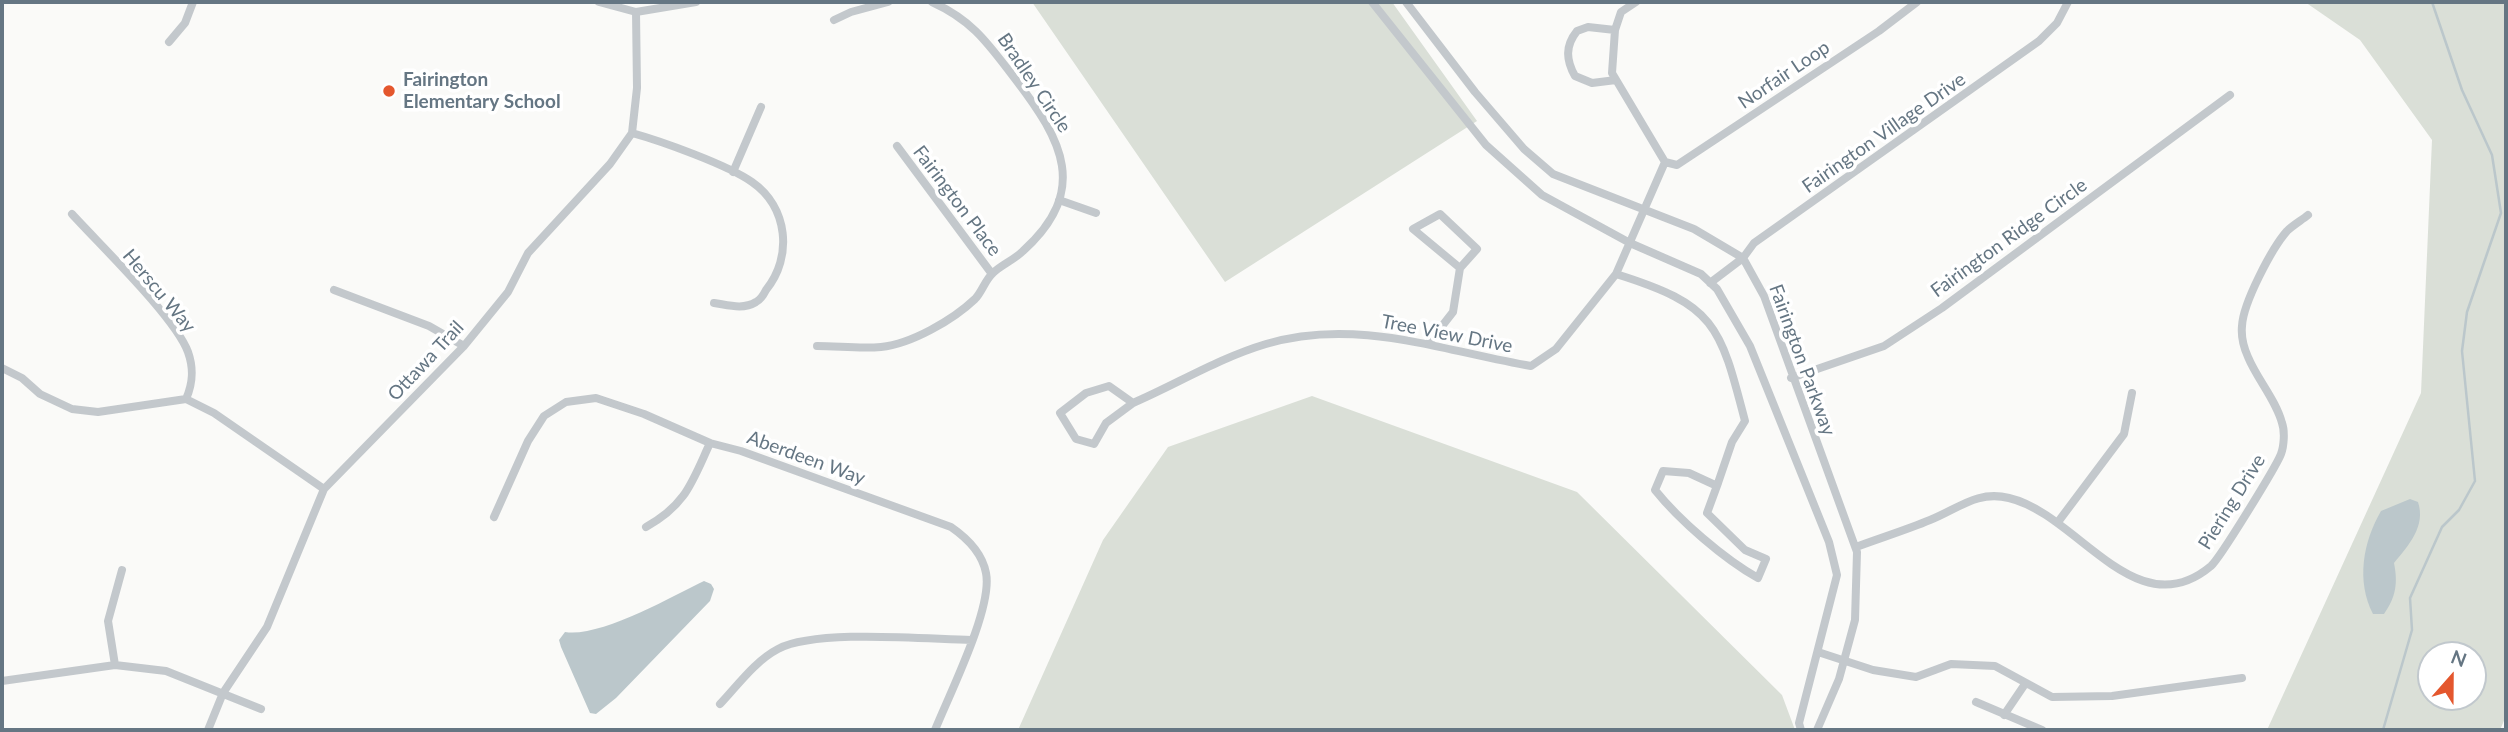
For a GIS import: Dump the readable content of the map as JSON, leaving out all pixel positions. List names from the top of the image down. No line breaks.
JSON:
{"streets":{"street":["Norfair Loop","Bradley Circle","Fairington Village Drive","Fairington Place","Fairington Ridge Circle","Herscu Way","Tree View Drive","Fairington Parkway","Ottawa Trail","Aberdeen Way","Piering Drive"]},"crossings":[["Bradley Circle","Fairington Place"],["Fairington Village Drive","Fairington Parkway"],["Fairington Ridge Circle","Fairington Parkway"],["Tree View Drive","Fairington Parkway"],["Fairington Parkway","Piering Drive"]],"places":["Fairington Elementary School"],"north":"top"}
